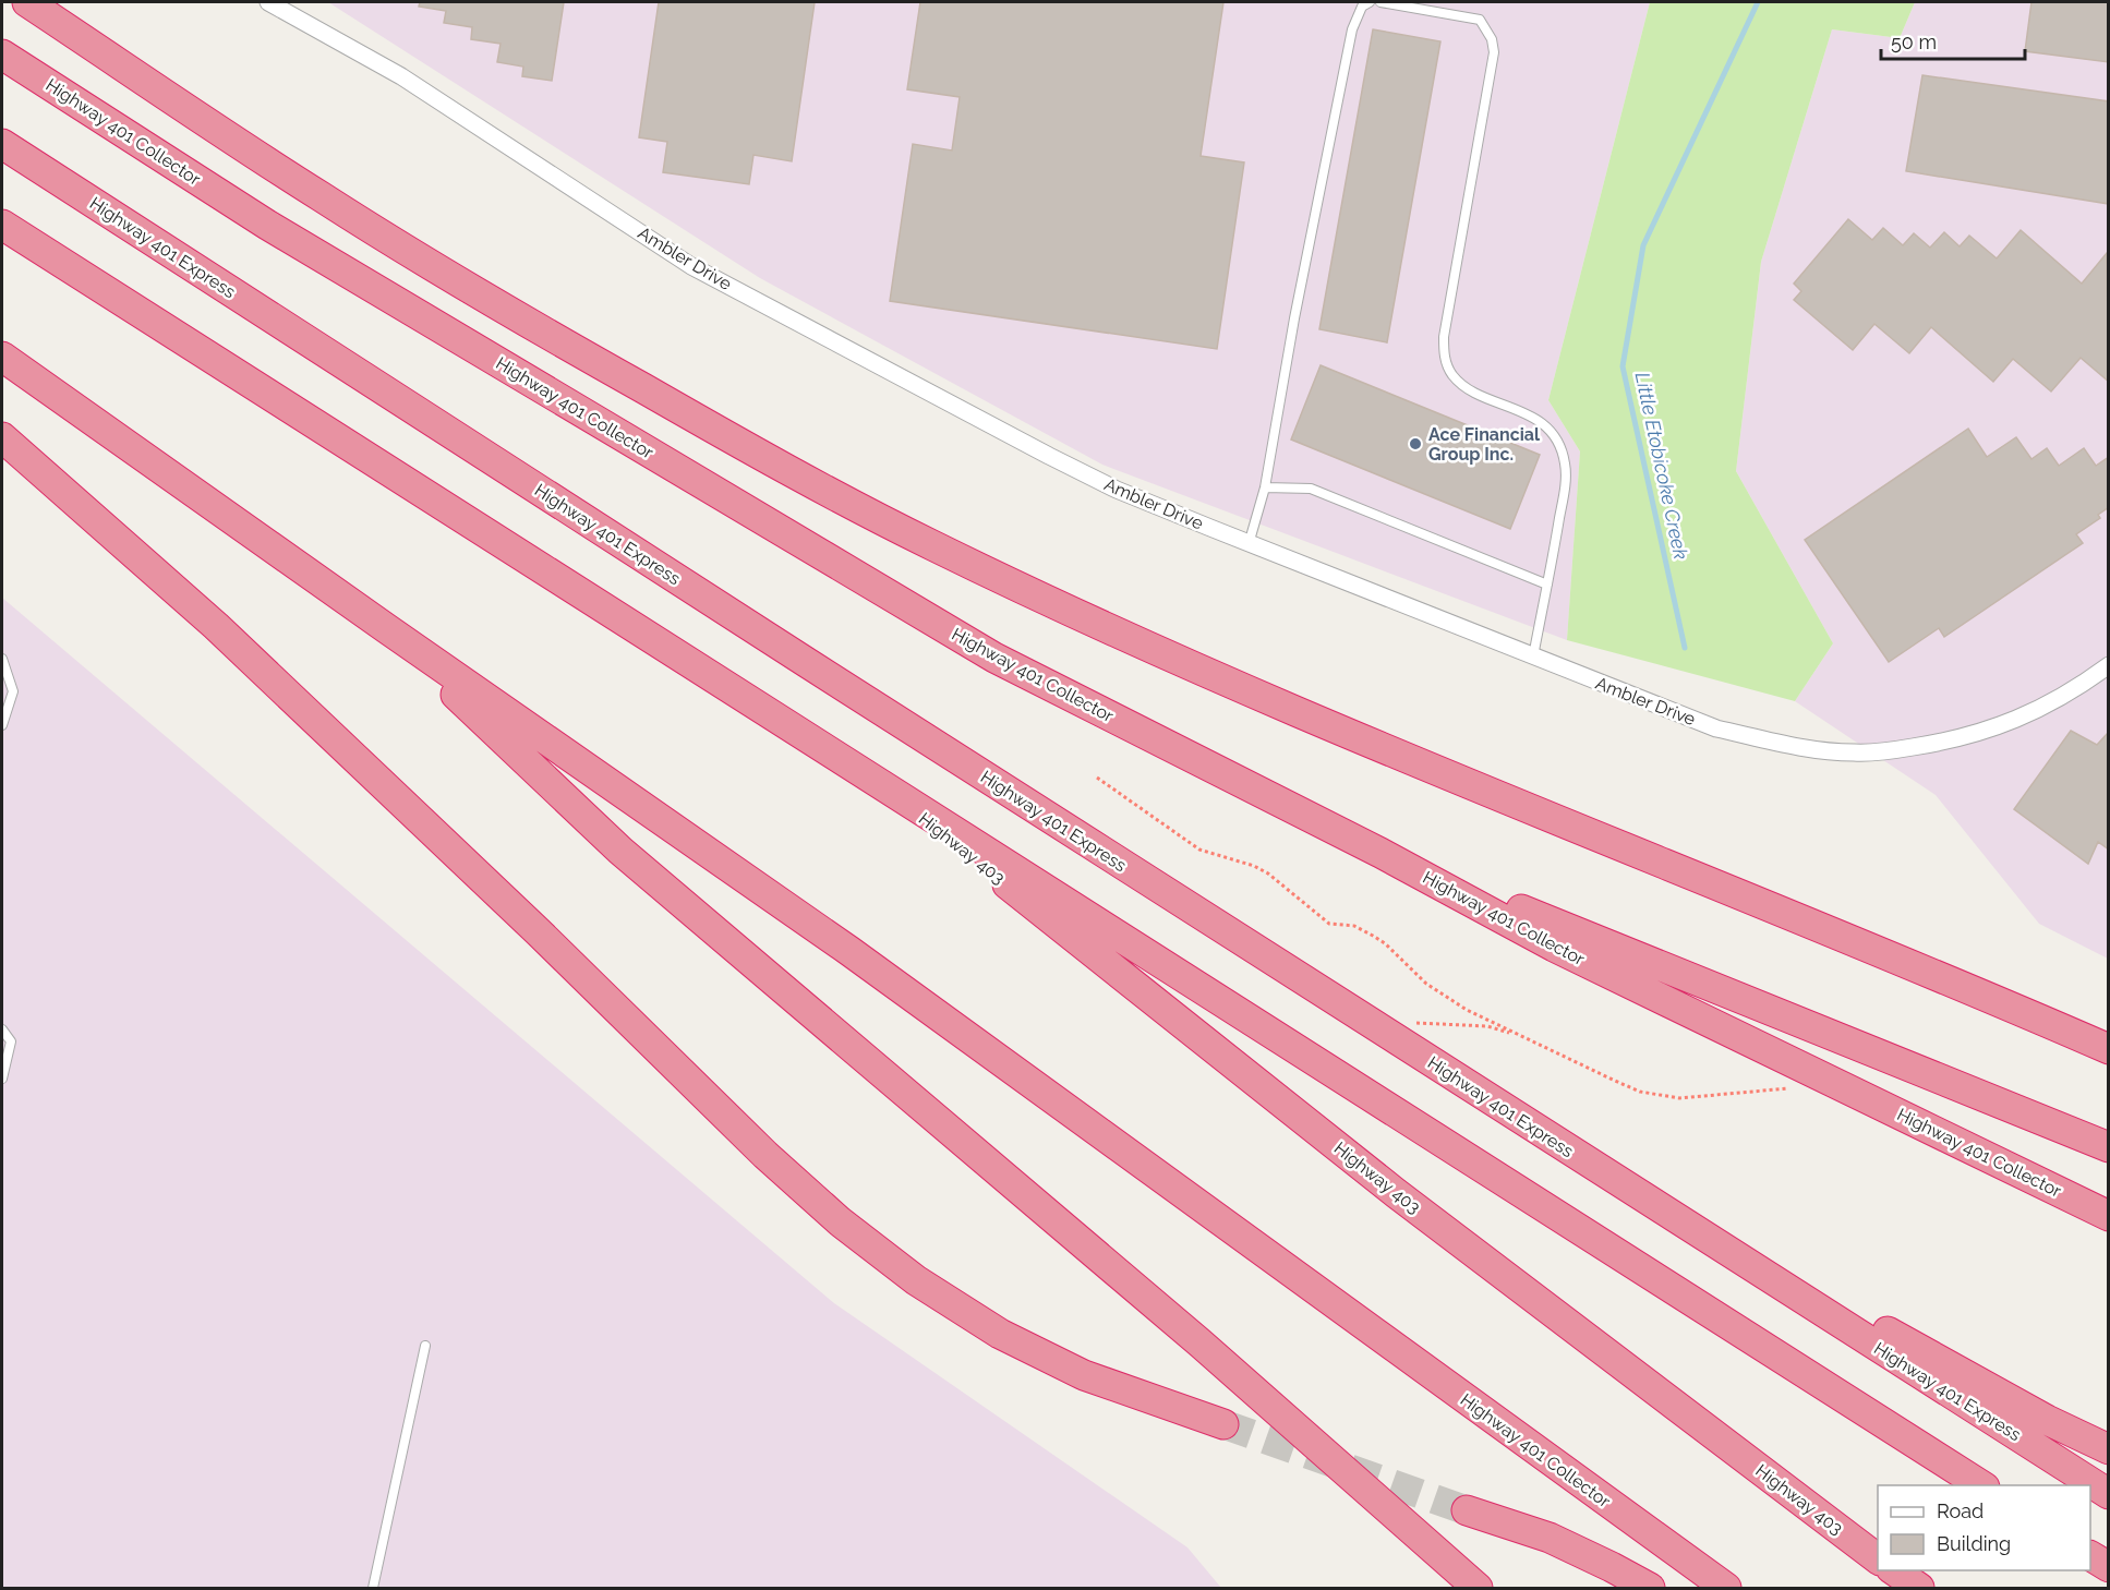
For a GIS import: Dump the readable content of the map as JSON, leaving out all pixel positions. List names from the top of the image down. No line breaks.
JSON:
{"streets":{"highway":["Highway 401 Collector","Highway 401 Express","Highway 403"],"street":["Ambler Drive"]},"water":["Little Etobicoke Creek"],"places":["Ace Financial Group Inc."],"legend":["Road","Building"],"scale_bar":"50 m"}
